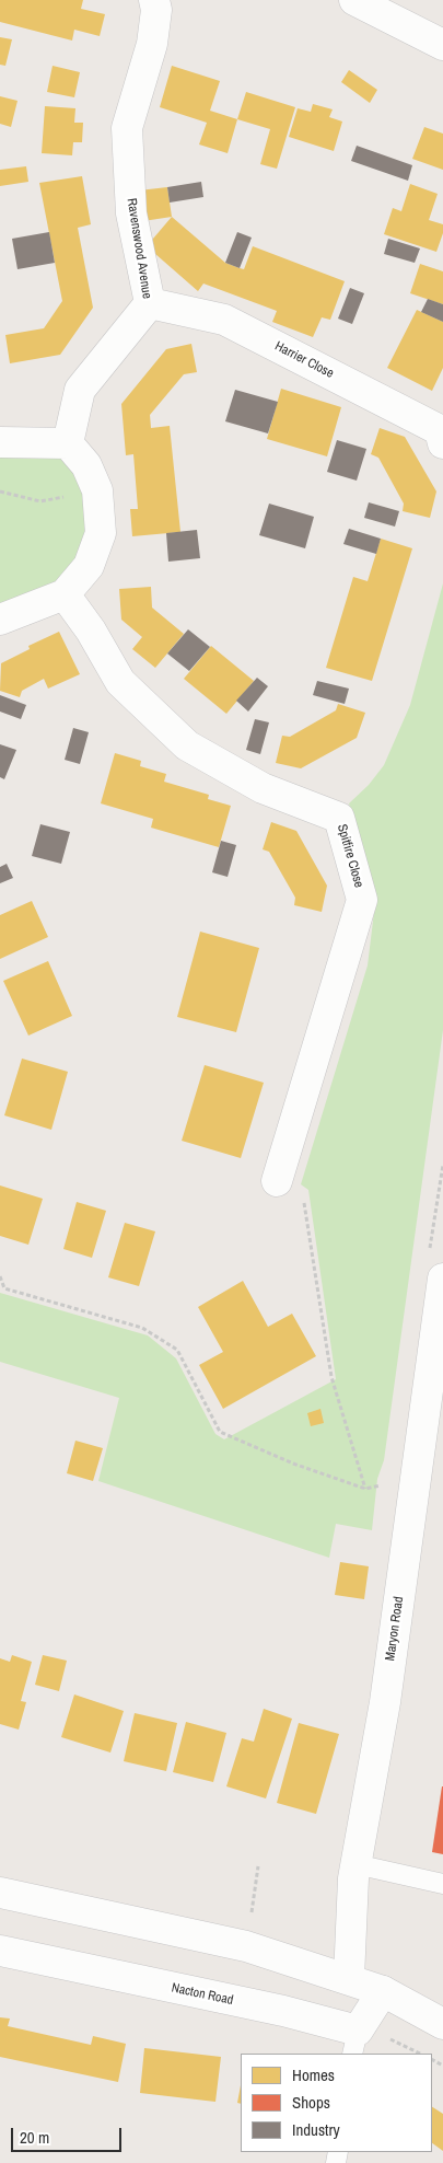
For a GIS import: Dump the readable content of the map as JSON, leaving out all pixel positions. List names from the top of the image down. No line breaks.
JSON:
{"streets":{"street":["Ravenswood Avenue","Harrier Close","Spitfire Close","Maryon Road","Nacton Road"]},"crossings":[["Ravenswood Avenue","Harrier Close"]],"legend":["Homes","Shops","Industry"],"scale_bar":"20 m"}
